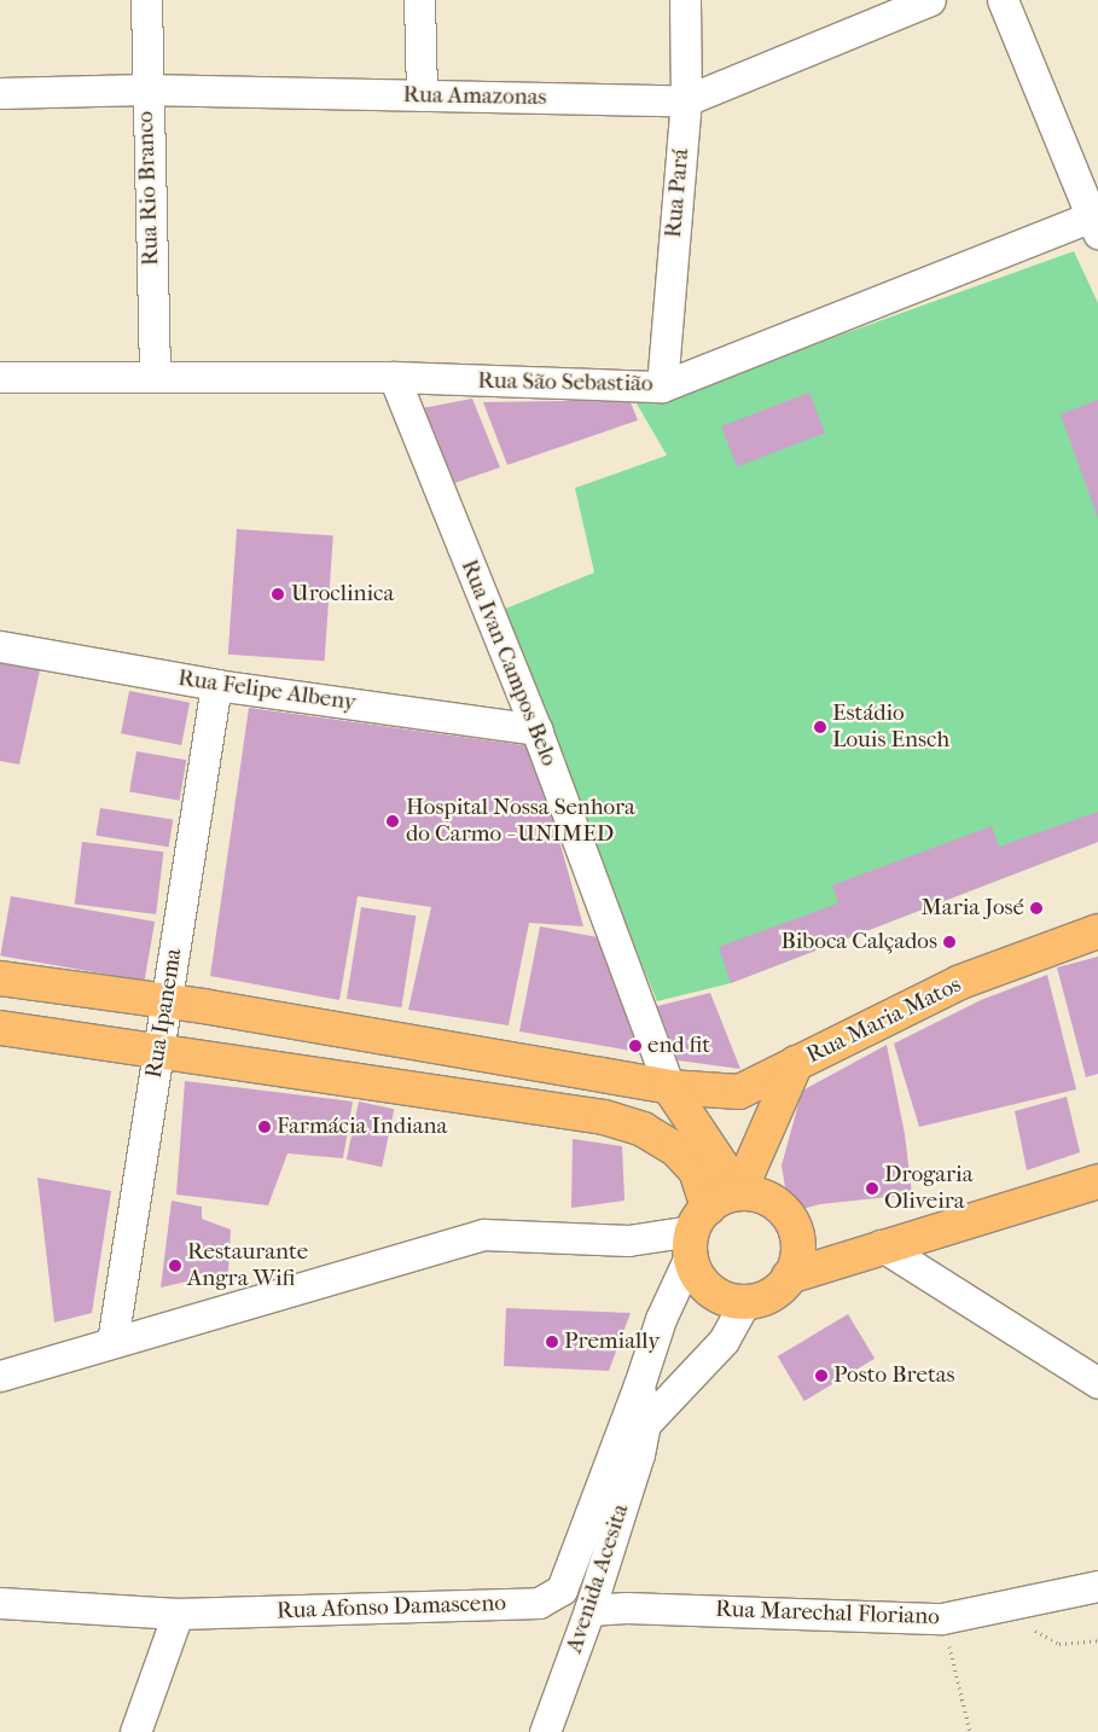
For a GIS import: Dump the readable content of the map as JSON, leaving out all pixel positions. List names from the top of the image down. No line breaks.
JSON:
{"streets":{"main road":["Rua Maria Matos"],"street":["Rua Amazonas","Rua Rio Branco","Rua Pará","Rua São Sebastião","Rua Ivan Campos Belo","Rua Felipe Albeny","Rua Ipanema","Avenida Acesita","Rua Afonso Damasceno","Rua Marechal Floriano"]},"crossings":[["Rua Amazonas","Rua Rio Branco"],["Rua Amazonas","Rua Pará"],["Rua Rio Branco","Rua São Sebastião"],["Rua Pará","Rua São Sebastião"],["Rua São Sebastião","Rua Ivan Campos Belo"],["Rua Ivan Campos Belo","Rua Felipe Albeny"],["Rua Ivan Campos Belo","Rua Maria Matos"],["Rua Felipe Albeny","Rua Ipanema"],["Rua Ipanema","Rua Maria Matos"],["Avenida Acesita","Rua Afonso Damasceno"],["Avenida Acesita","Rua Marechal Floriano"]],"places":["Uroclinica","Estádio Louis Ensch","Hospital Nossa Senhora do Carmo - UNIMED","Maria José","Biboca Calçados","end fit","Farmácia Indiana","Drogaria Oliveira","Restaurante Angra Wifi","Premially","Posto Bretas"]}
